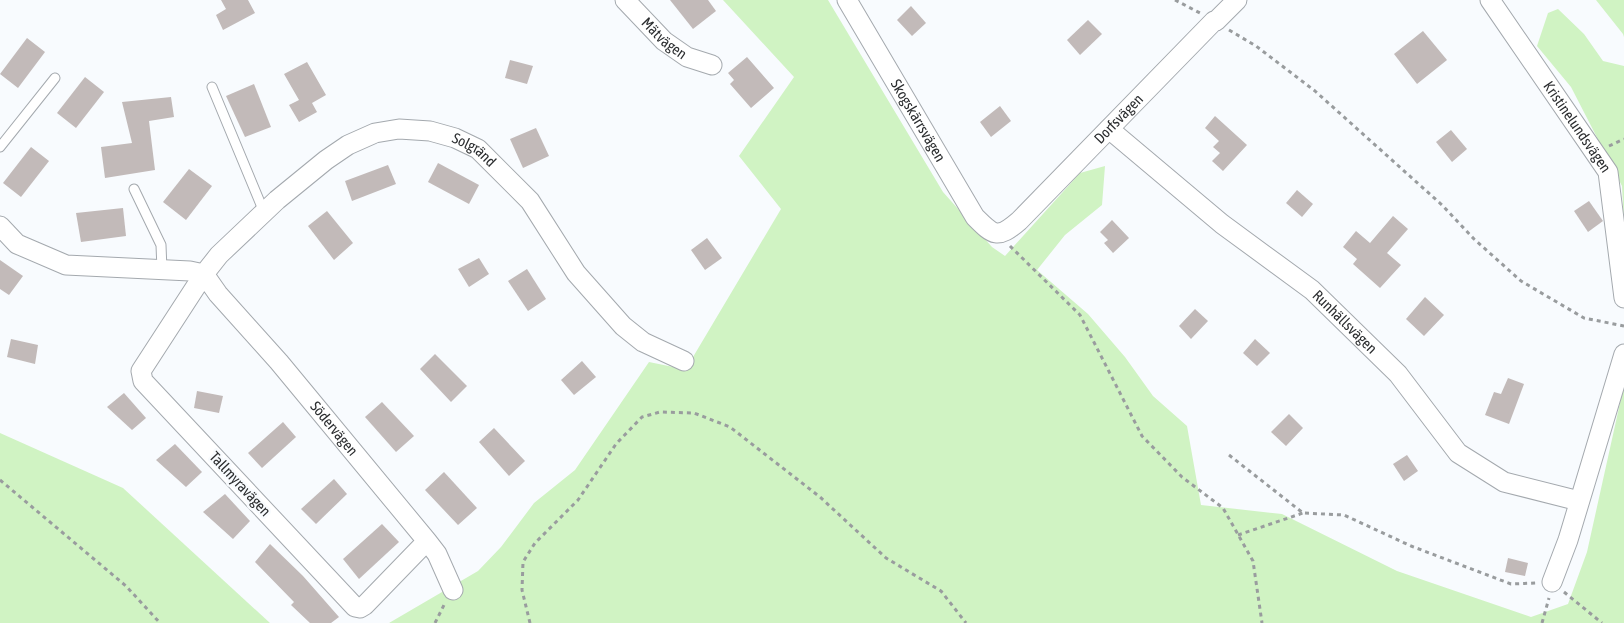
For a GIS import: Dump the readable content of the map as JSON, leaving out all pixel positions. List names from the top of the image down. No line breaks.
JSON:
{"streets":{"street":["Mätvägen","Dorfsvägen","Skogskärrsvägen","Kristinelundsvägen","Solgränd","Runhällsvägen","Södervägen","Tallmyravägen"]},"crossings":[["Dorfsvägen","Skogskärrsvägen"],["Dorfsvägen","Runhällsvägen"],["Solgränd","Södervägen"],["Solgränd","Tallmyravägen"],["Södervägen","Tallmyravägen"]]}
